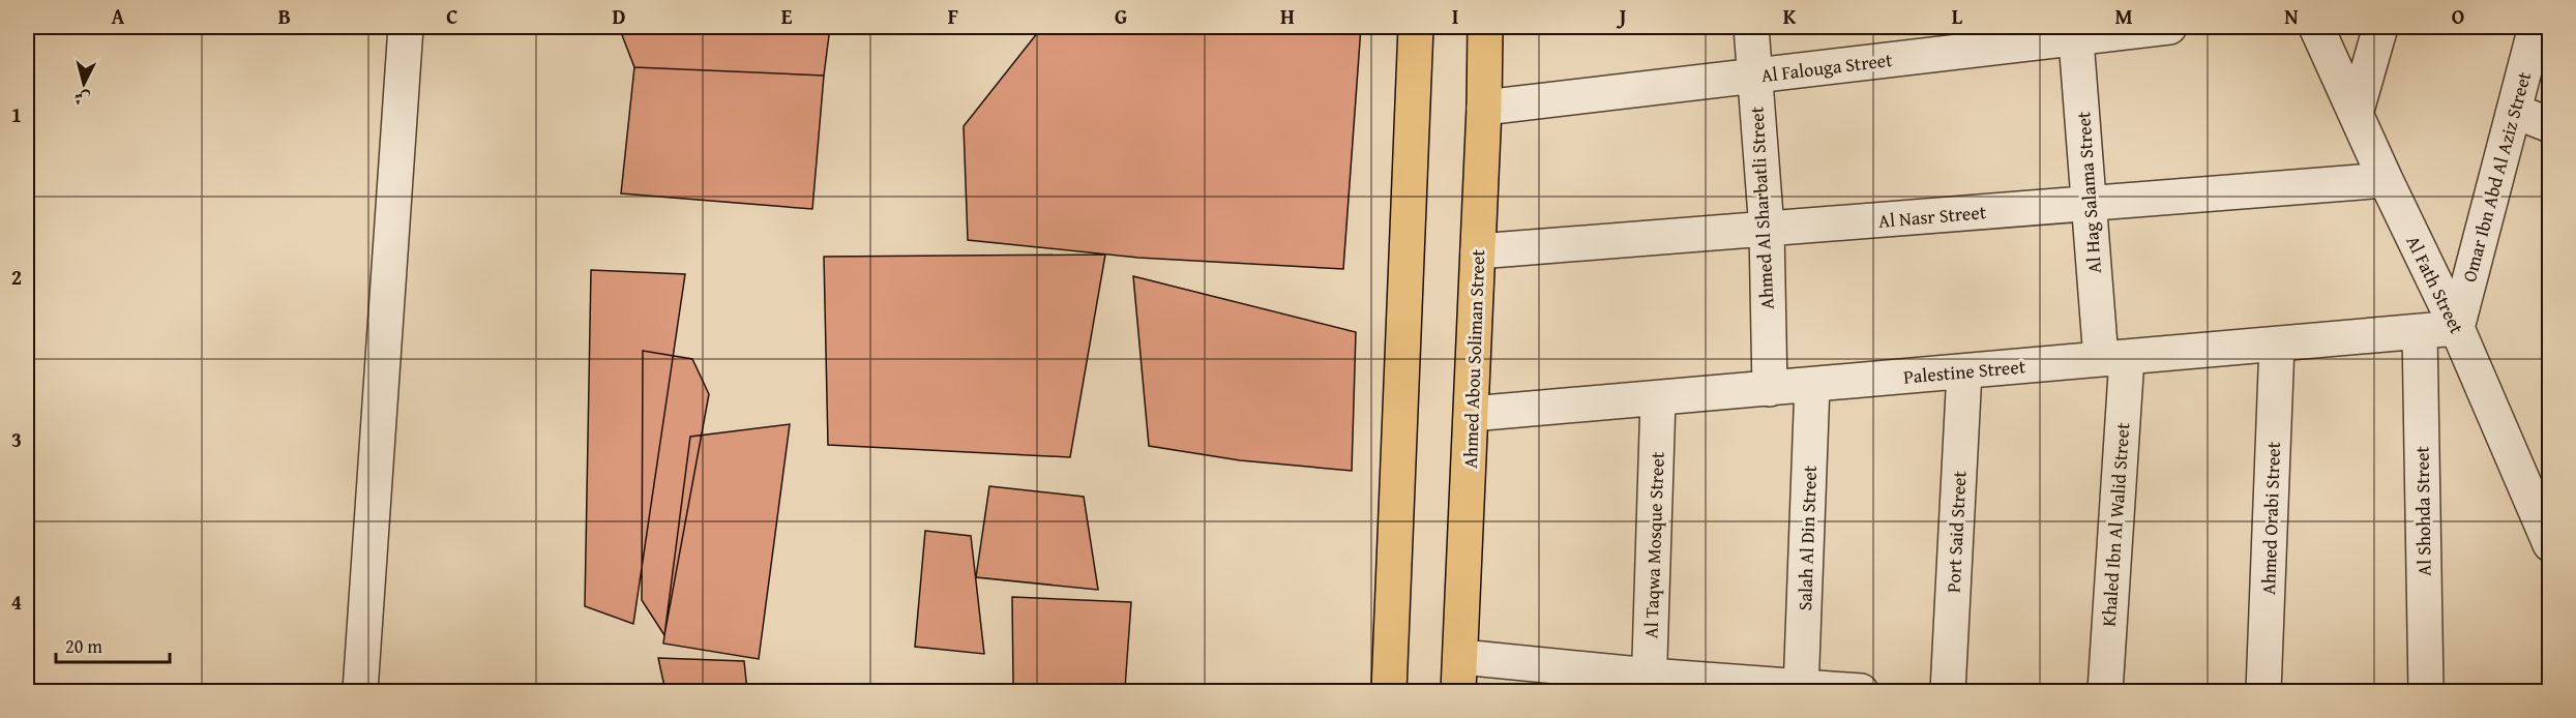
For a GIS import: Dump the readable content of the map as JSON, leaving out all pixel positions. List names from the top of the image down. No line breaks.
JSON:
{"streets":{"main road":["Ahmed Abou Soliman Street"],"street":["Al Falouga Street","Omar Ibn Abd Al Aziz Street","Al Hag Salama Street","Ahmed Al Sharbatli Street","Al Nasr Street","Al Fath Street","Palestine Street","Al Shohda Street","Ahmed Orabi Street","Khaled Ibn Al Walid Street","Port Said Street","Salah Al Din Street","Al Taqwa Mosque Street"]},"crossings":[["Al Falouga Street","Al Hag Salama Street"],["Al Falouga Street","Ahmed Al Sharbatli Street"],["Al Falouga Street","Ahmed Abou Soliman Street"],["Omar Ibn Abd Al Aziz Street","Al Fath Street"],["Omar Ibn Abd Al Aziz Street","Palestine Street"],["Al Hag Salama Street","Al Nasr Street"],["Al Hag Salama Street","Palestine Street"],["Al Hag Salama Street","Khaled Ibn Al Walid Street"],["Ahmed Al Sharbatli Street","Al Nasr Street"],["Ahmed Al Sharbatli Street","Palestine Street"],["Al Nasr Street","Al Fath Street"],["Al Nasr Street","Ahmed Abou Soliman Street"],["Al Fath Street","Palestine Street"],["Ahmed Abou Soliman Street","Palestine Street"],["Palestine Street","Al Shohda Street"],["Palestine Street","Ahmed Orabi Street"],["Palestine Street","Khaled Ibn Al Walid Street"],["Palestine Street","Port Said Street"],["Palestine Street","Salah Al Din Street"],["Palestine Street","Al Taqwa Mosque Street"]],"scale_bar":"20 m","north":"bottom","grid":{"columns":["A","B","C","D","E","F","G","H","I","J","K","L","M","N","O"],"rows":["1","2","3","4"]}}
